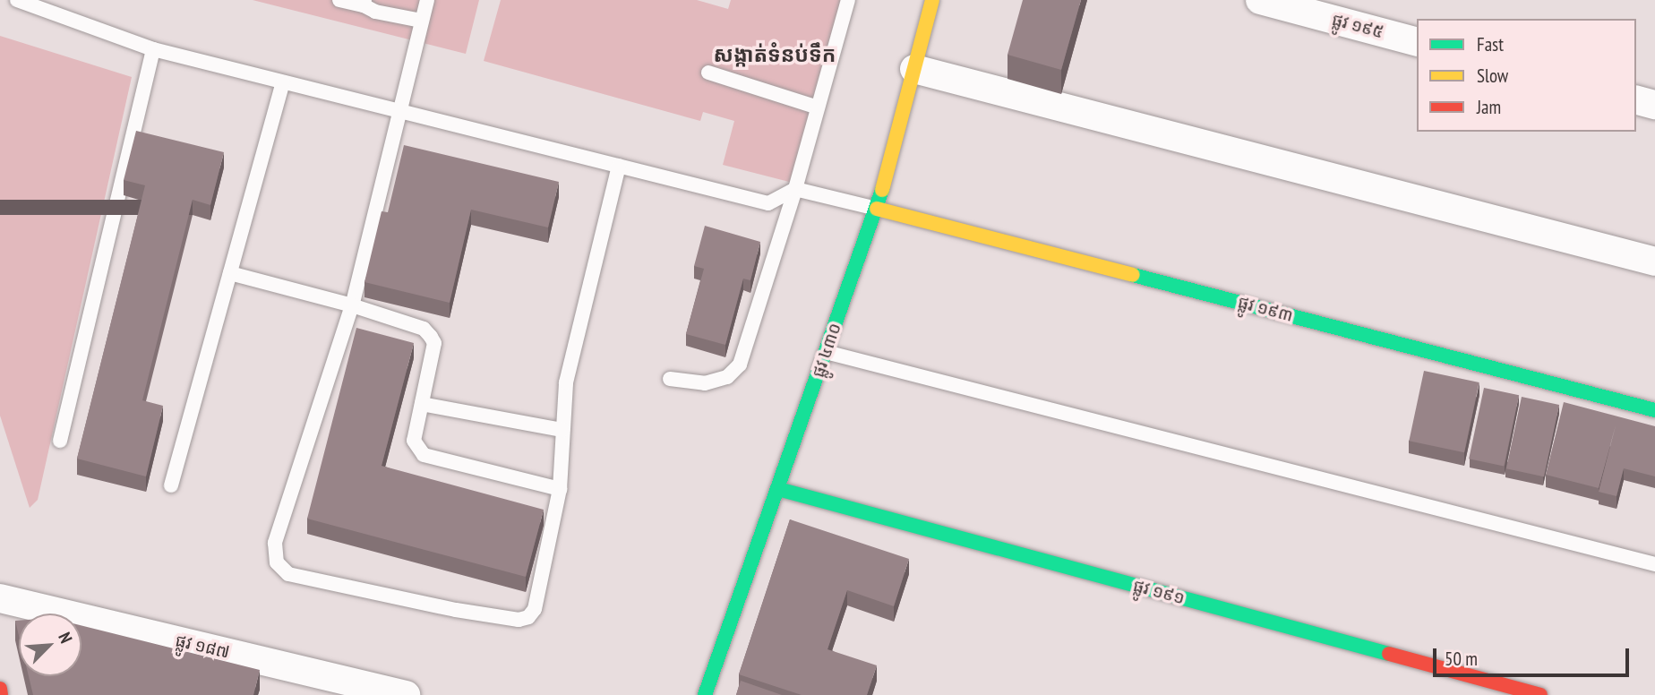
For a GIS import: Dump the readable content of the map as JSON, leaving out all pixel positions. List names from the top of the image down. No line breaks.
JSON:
{"streets":{"street":["ផ្លូវ ១៩៥","ផ្លូវ ១៩៣","ផ្លូវ ៤៣០","ផ្លូវ ១៩១","ផ្លូវ ១៨៧"]},"crossings":[["ផ្លូវ ១៩៣","ផ្លូវ ៤៣០"],["ផ្លូវ ៤៣០","ផ្លូវ ១៩១"]],"districts":["សង្កាត់ទំនប់ទឹក"],"legend":["Fast","Slow","Jam"],"scale_bar":"50 m","north":"top right"}
